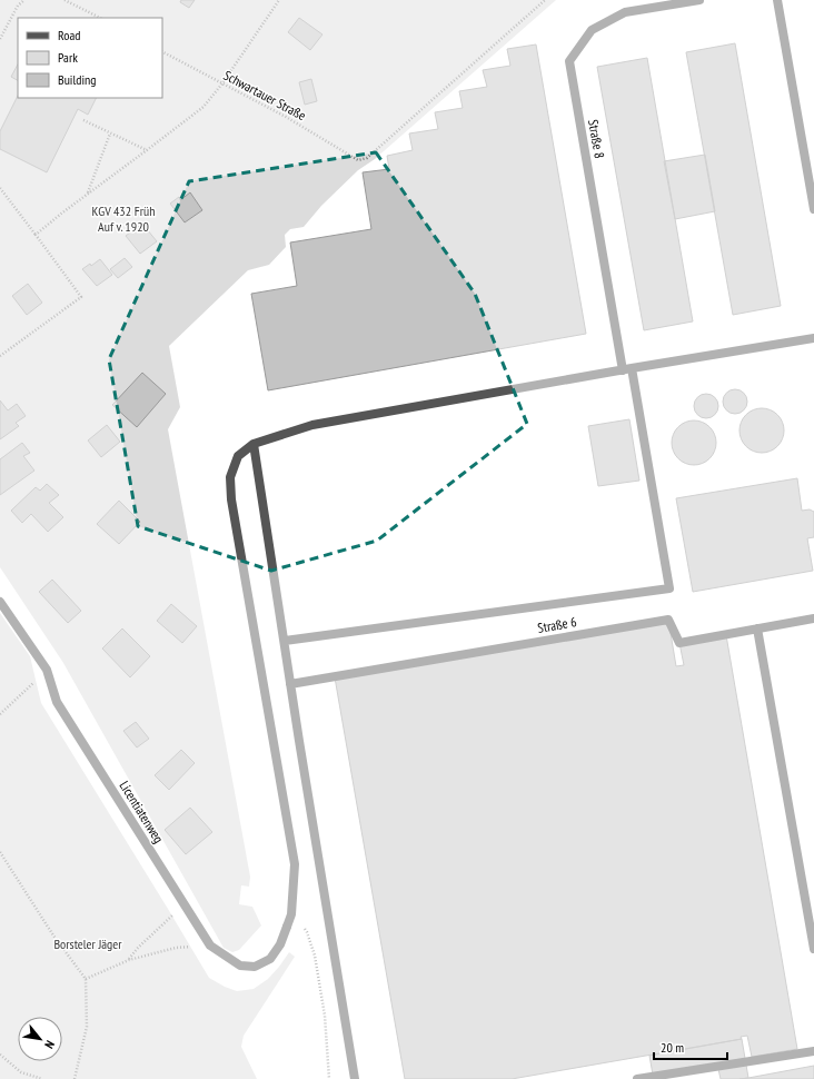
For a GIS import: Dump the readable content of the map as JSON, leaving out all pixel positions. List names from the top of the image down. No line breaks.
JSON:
{"streets":{"street":["Straße 8","Straße 6","Licentiatenweg"],"path":["Schwartauer Straße"]},"parks":["KGV 432 Früh Auf v. 1920","Borsteler Jäger"],"legend":["Road","Park","Building"],"scale_bar":"20 m","north":"bottom right"}
